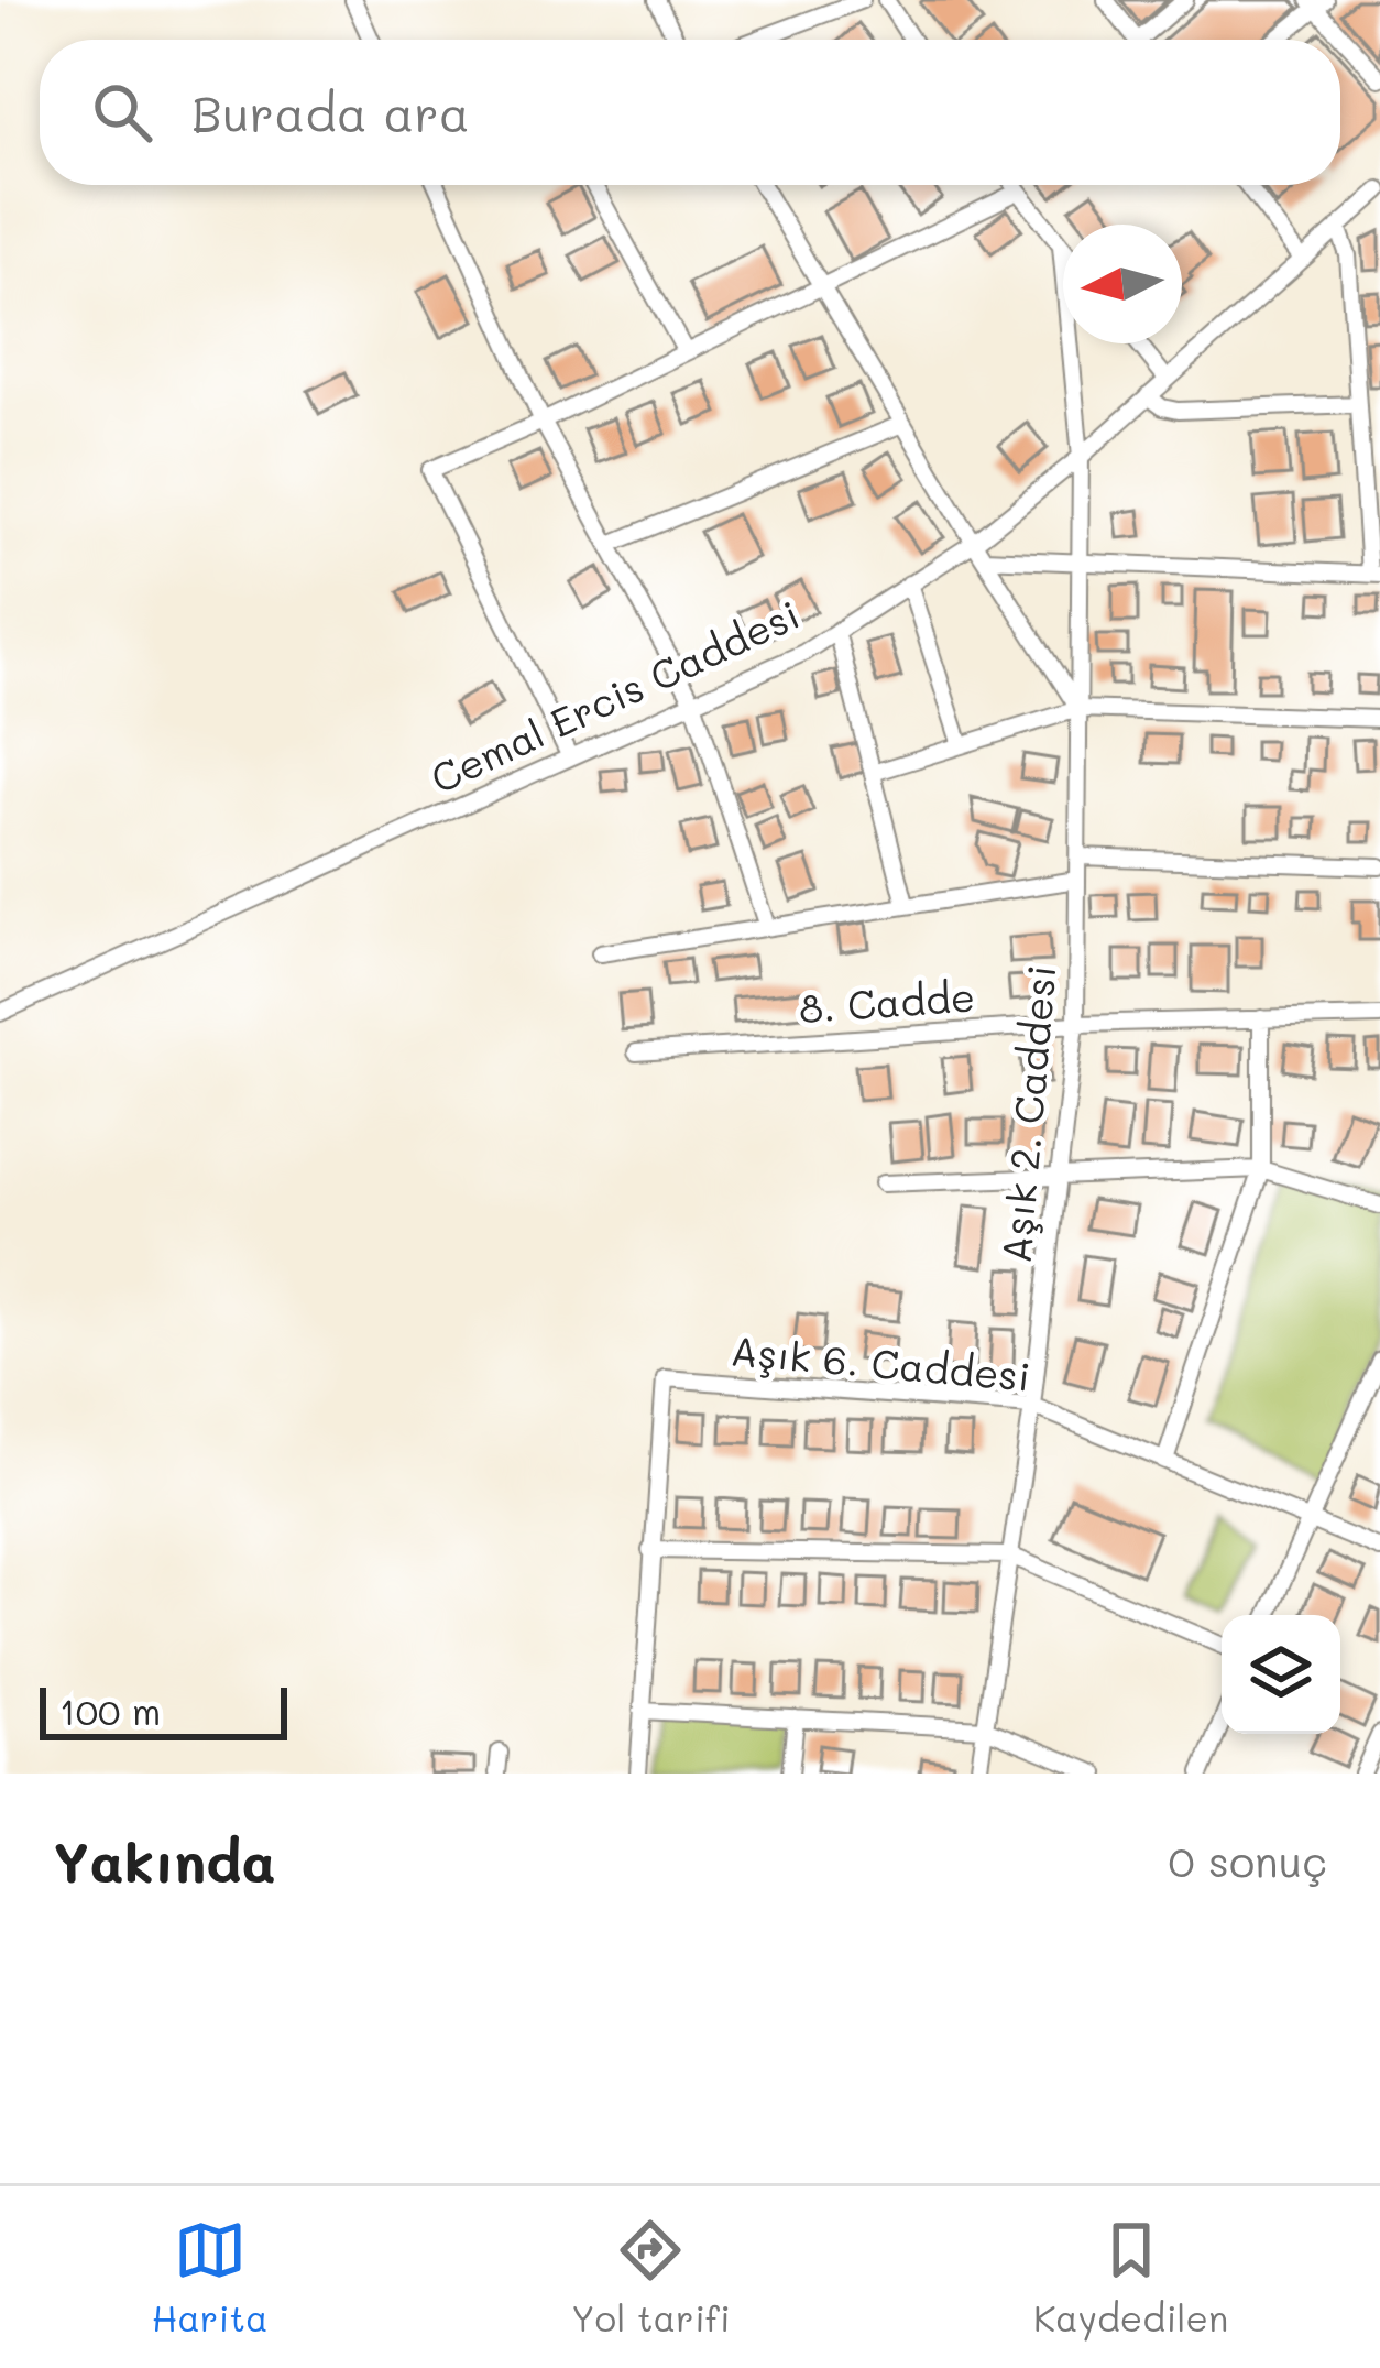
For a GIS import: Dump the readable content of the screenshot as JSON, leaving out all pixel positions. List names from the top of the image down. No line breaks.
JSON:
{"streets":{"street":["Cemal Ercis Caddesi","8. Cadde","Aşık 2. Caddesi","Aşık 6. Caddesi"]},"crossings":[["Cemal Ercis Caddesi","Aşık 2. Caddesi"],["8. Cadde","Aşık 2. Caddesi"],["Aşık 2. Caddesi","Aşık 6. Caddesi"]],"scale_bar":"100 m","north":"left","page":{"search":"Burada ara","scale":"100 m","heading":["Yakında","0 sonuç"],"nav":["Harita","Yol tarifi","Kaydedilen"]}}
